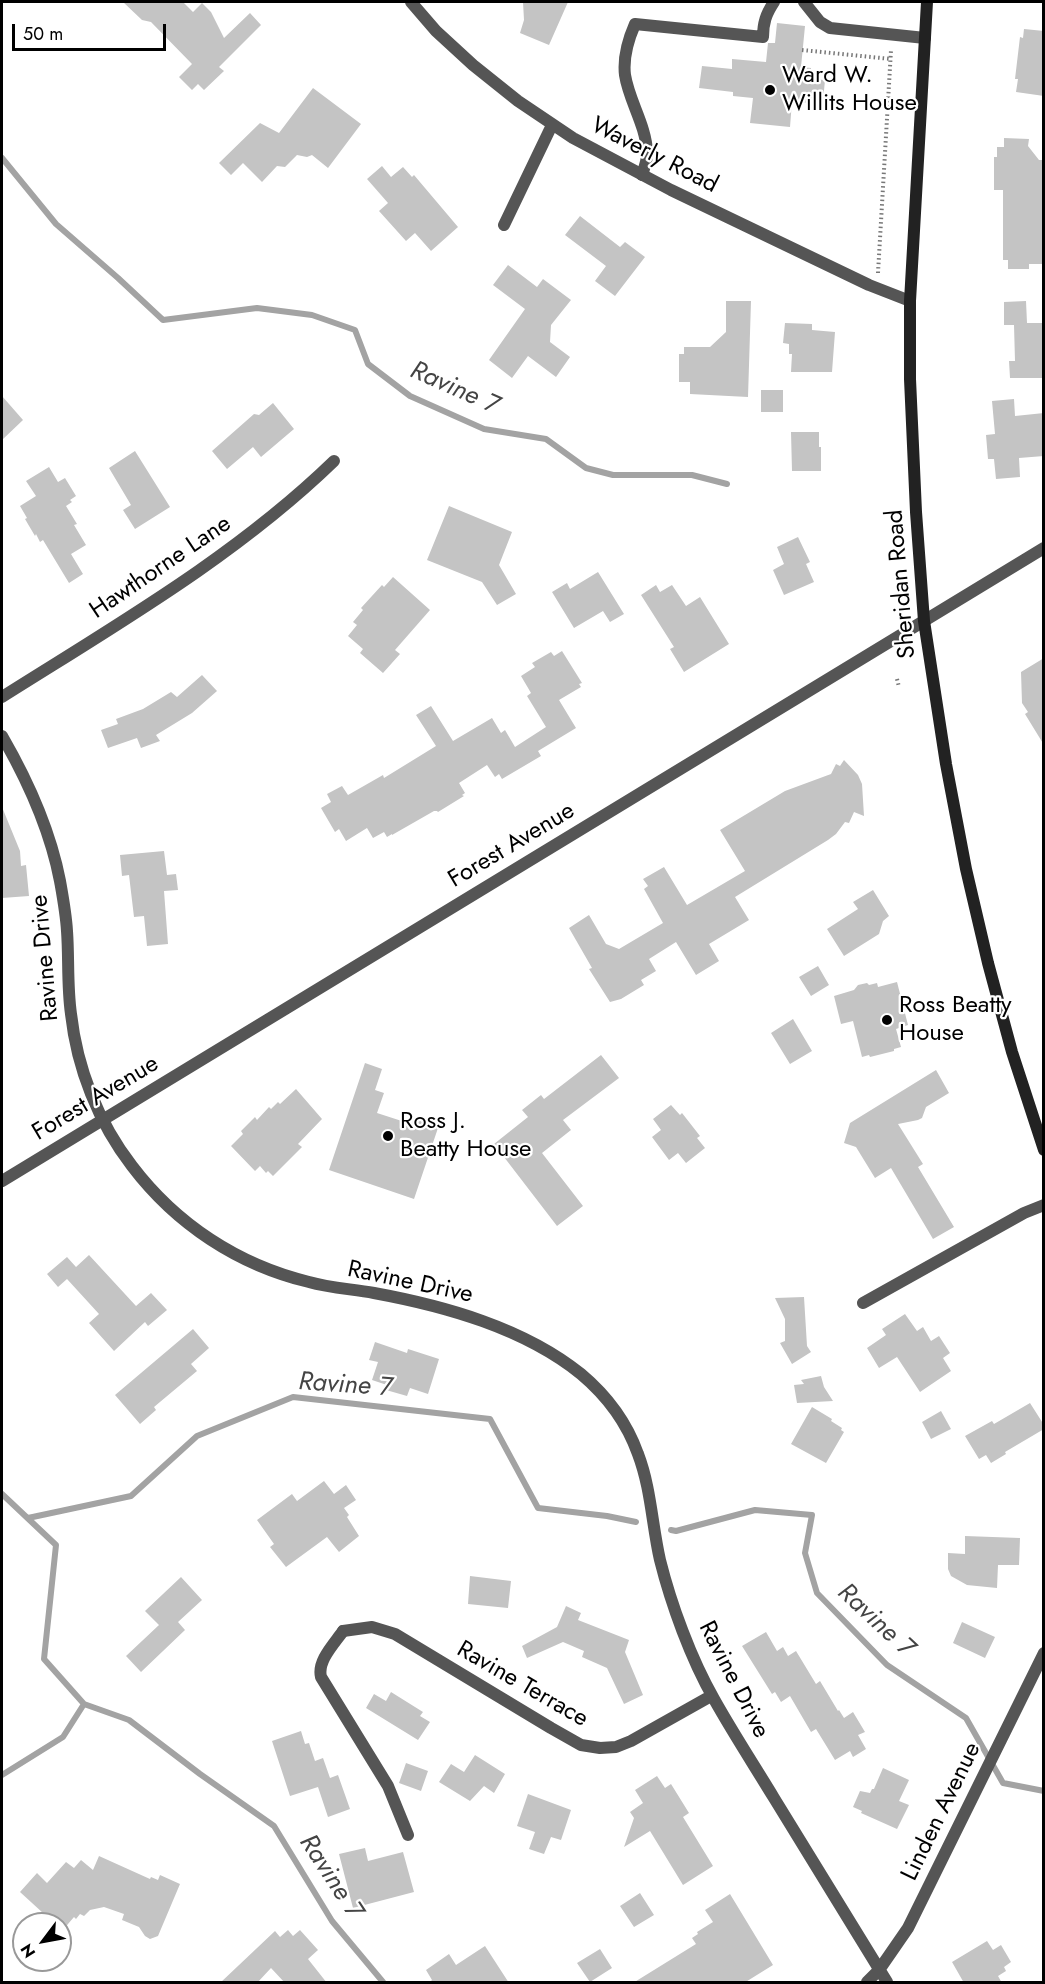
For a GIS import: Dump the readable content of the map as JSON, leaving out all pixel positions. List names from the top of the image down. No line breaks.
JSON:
{"streets":{"street":["Waverly Road","Hawthorne Lane","Sheridan Road","Forest Avenue","Ravine Drive","Ravine Terrace","Linden Avenue"]},"crossings":[["Waverly Road","Sheridan Road"],["Sheridan Road","Forest Avenue"],["Forest Avenue","Ravine Drive"],["Ravine Drive","Ravine Terrace"],["Ravine Drive","Linden Avenue"]],"water":["Ravine 7"],"places":["Ward W. Willits House","Ross Beatty House","Ross J. Beatty House"],"scale_bar":"50 m","north":"bottom left"}
